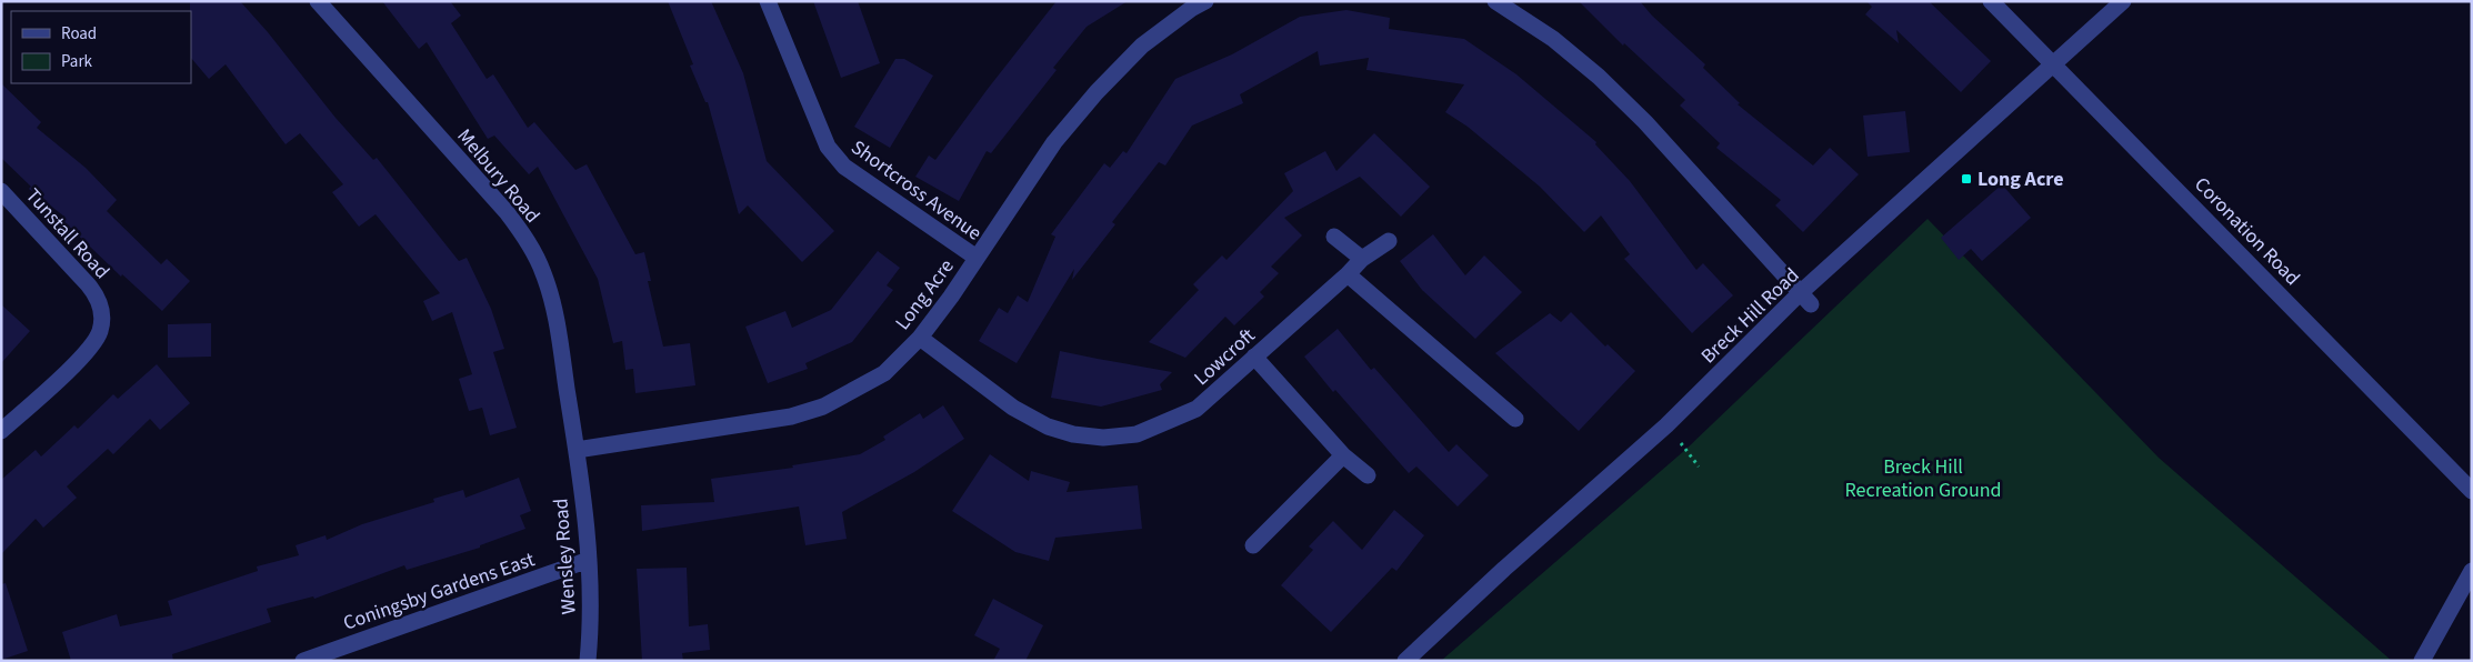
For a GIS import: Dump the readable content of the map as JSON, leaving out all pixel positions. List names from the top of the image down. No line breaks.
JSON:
{"streets":{"street":["Melbury Road","Shortcross Avenue","Coronation Road","Tunstall Road","Long Acre","Breck Hill Road","Lowcroft","Wensley Road","Coningsby Gardens East"]},"crossings":[["Melbury Road","Long Acre"],["Melbury Road","Wensley Road"],["Shortcross Avenue","Long Acre"],["Coronation Road","Breck Hill Road"],["Long Acre","Lowcroft"],["Long Acre","Wensley Road"],["Wensley Road","Coningsby Gardens East"]],"parks":["Breck Hill Recreation Ground"],"places":{"transit":["Long Acre"]},"legend":["Road","Park"]}
